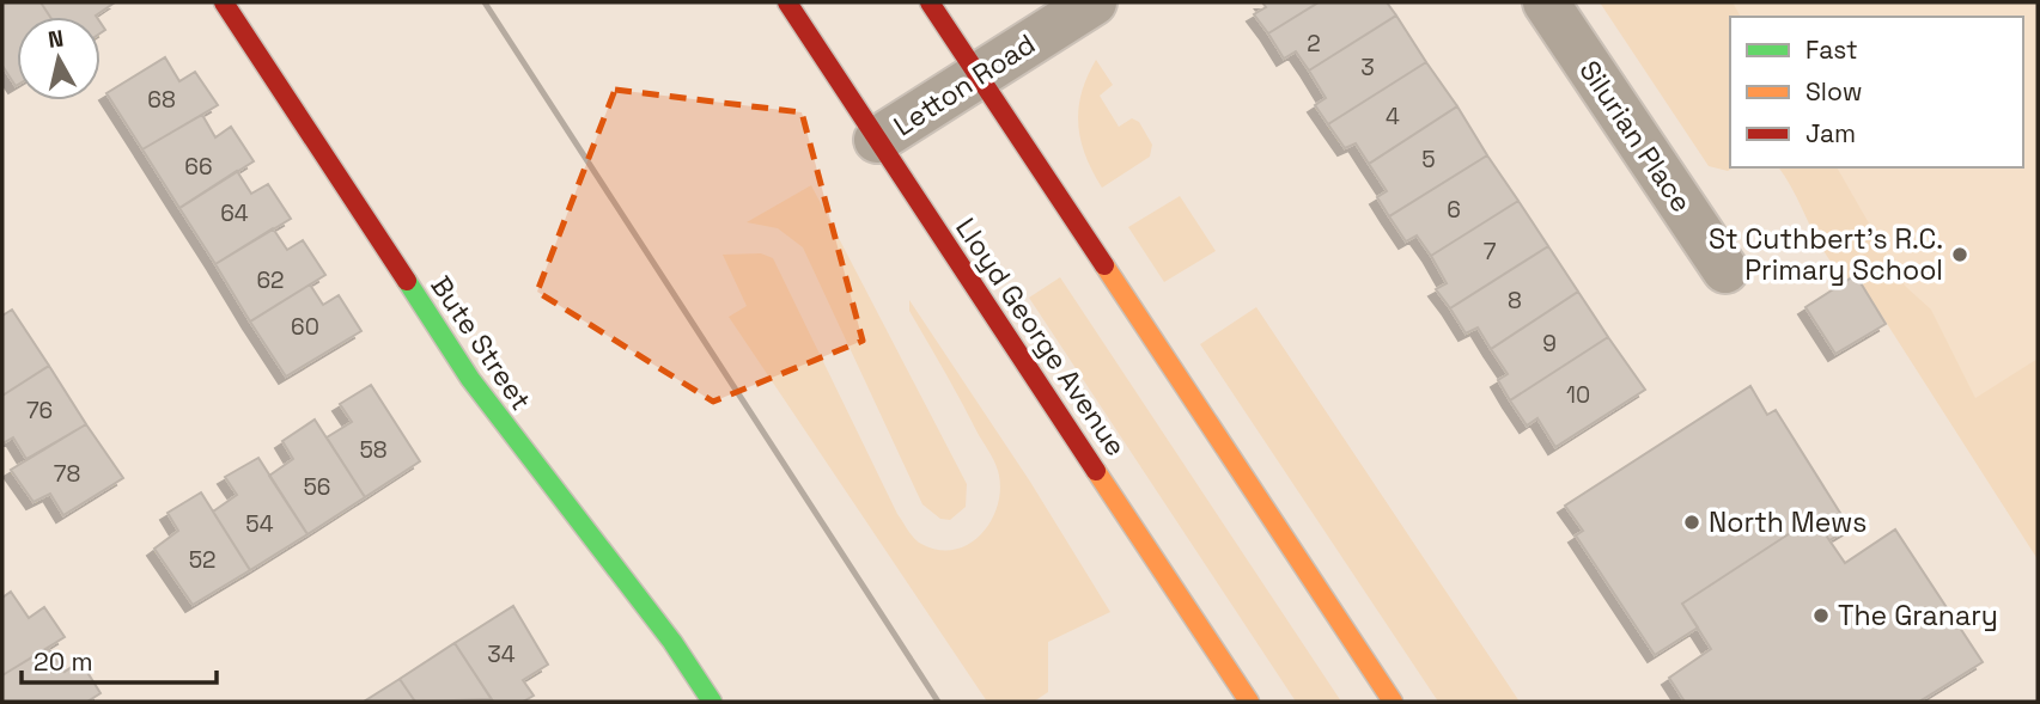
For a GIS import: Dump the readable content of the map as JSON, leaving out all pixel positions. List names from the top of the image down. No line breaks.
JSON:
{"streets":{"main road":["Lloyd George Avenue","Bute Street"],"street":["Letton Road","Silurian Place"]},"crossings":[["Letton Road","Lloyd George Avenue"]],"places":["St Cuthbert's R.C. Primary School","North Mews","The Granary"],"house_numbers":["2","3","68","4","5","66","6","64","7","62","8","60","9","10","76","58","78","56","54","52","34"],"legend":["Fast","Slow","Jam"],"scale_bar":"20 m","north":"top"}
